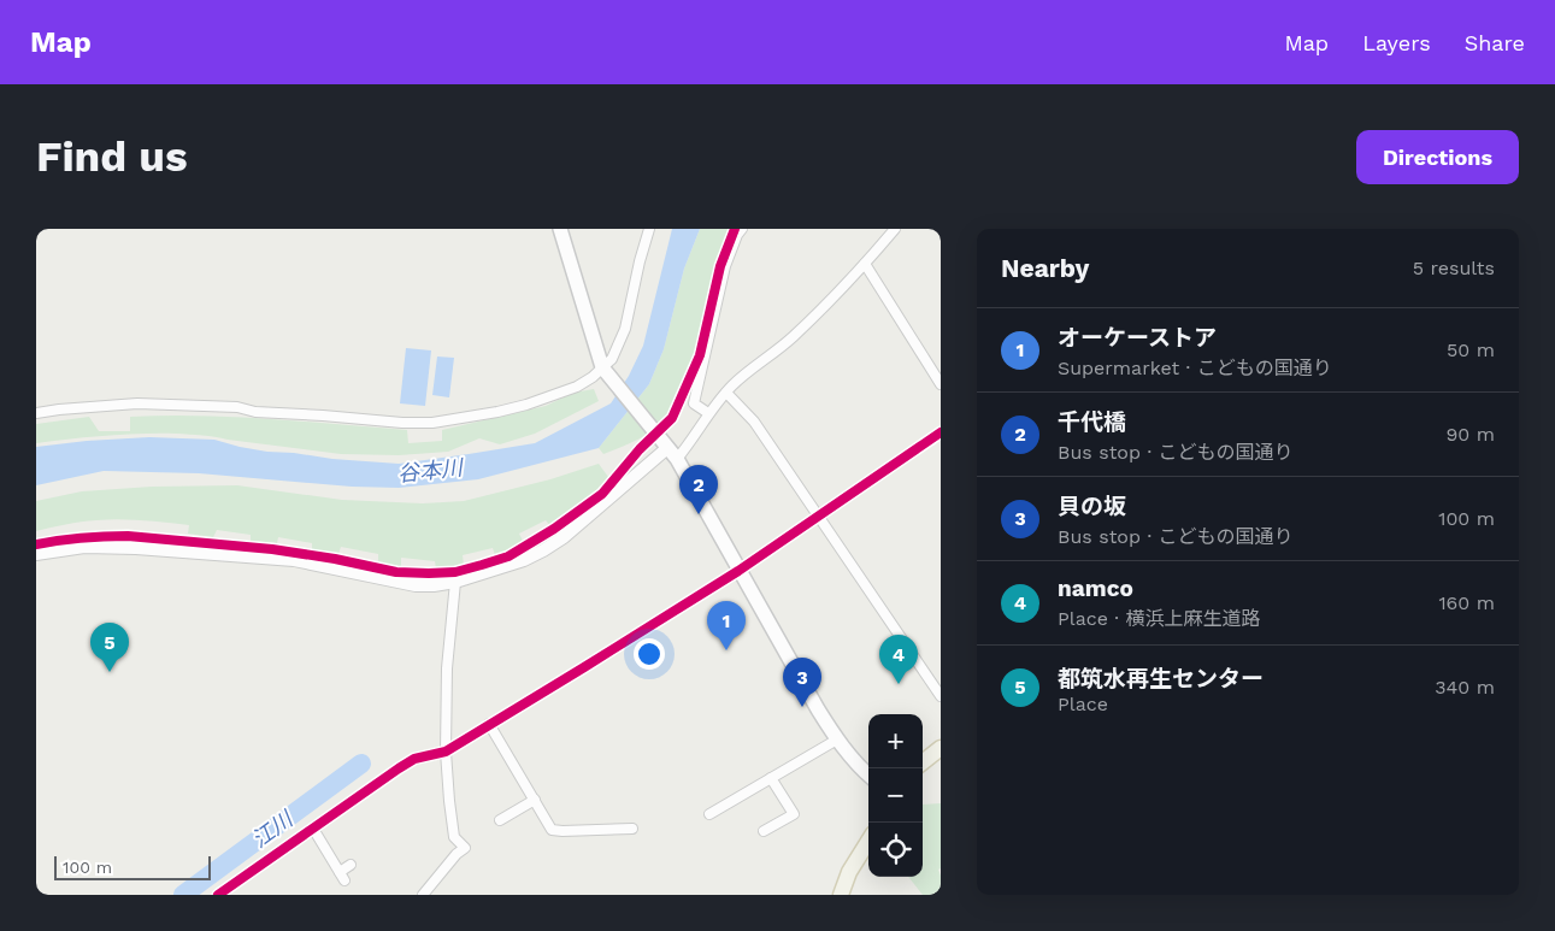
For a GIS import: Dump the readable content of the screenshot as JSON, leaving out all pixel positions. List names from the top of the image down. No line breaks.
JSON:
{"water":["谷本川","江川"],"scale_bar":"100 m","page":{"header":"Map","nav":["Map","Layers","Share"],"buttons":"Directions","title":"Find us","heading":["Nearby","5 results"],"list":[{"mark":"1","name":"オーケーストア","note":"Supermarket · こどもの国通り","value":"50 m"},{"mark":"2","name":"千代橋","note":"Bus stop · こどもの国通り","value":"90 m"},{"mark":"3","name":"貝の坂","note":"Bus stop · こどもの国通り","value":"100 m"},{"mark":"4","name":"namco","note":"Place · 横浜上麻生道路","value":"160 m"},{"mark":"5","name":"都筑水再生センター","note":"Place","value":"340 m"}],"pins":["2","1","5","4","3"],"map_buttons":["+","−"],"scale":"100 m"}}
